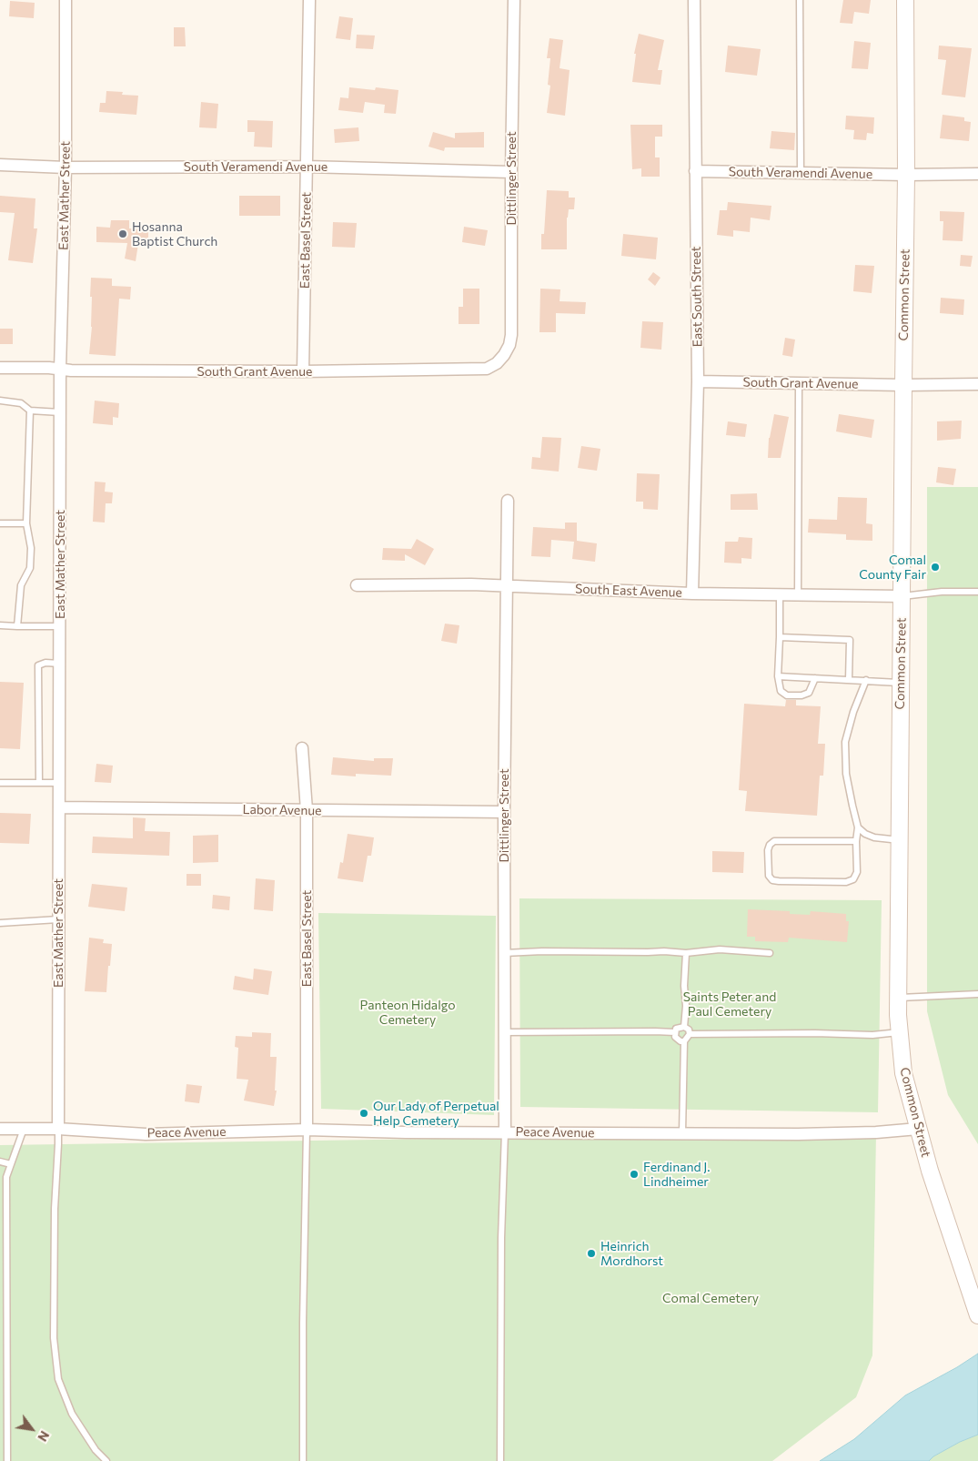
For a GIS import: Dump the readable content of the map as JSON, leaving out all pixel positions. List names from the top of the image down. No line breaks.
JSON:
{"streets":{"main road":["Common Street"],"street":["South Veramendi Avenue","Dittlinger Street","East Mather Street","East Basel Street","East South Street","South Grant Avenue","South East Avenue","Labor Avenue","Peace Avenue"]},"crossings":[["South Veramendi Avenue","Dittlinger Street"],["South Veramendi Avenue","East Mather Street"],["South Veramendi Avenue","East Basel Street"],["South Veramendi Avenue","Common Street"],["South Veramendi Avenue","East South Street"],["Dittlinger Street","South Grant Avenue"],["Dittlinger Street","South East Avenue"],["Dittlinger Street","Labor Avenue"],["Dittlinger Street","Peace Avenue"],["East Mather Street","South Grant Avenue"],["East Mather Street","Labor Avenue"],["East Mather Street","Peace Avenue"],["East Basel Street","South Grant Avenue"],["East Basel Street","Labor Avenue"],["East Basel Street","Peace Avenue"],["Common Street","South Grant Avenue"],["Common Street","South East Avenue"],["Common Street","Peace Avenue"],["East South Street","South Grant Avenue"],["East South Street","South East Avenue"]],"parks":["Saints Peter and Paul Cemetery","Panteon Hidalgo Cemetery","Comal Cemetery"],"places":["Hosanna Baptist Church","Comal County Fair","Our Lady of Perpetual Help Cemetery","Ferdinand J. Lindheimer","Heinrich Mordhorst"],"north":"bottom right"}
